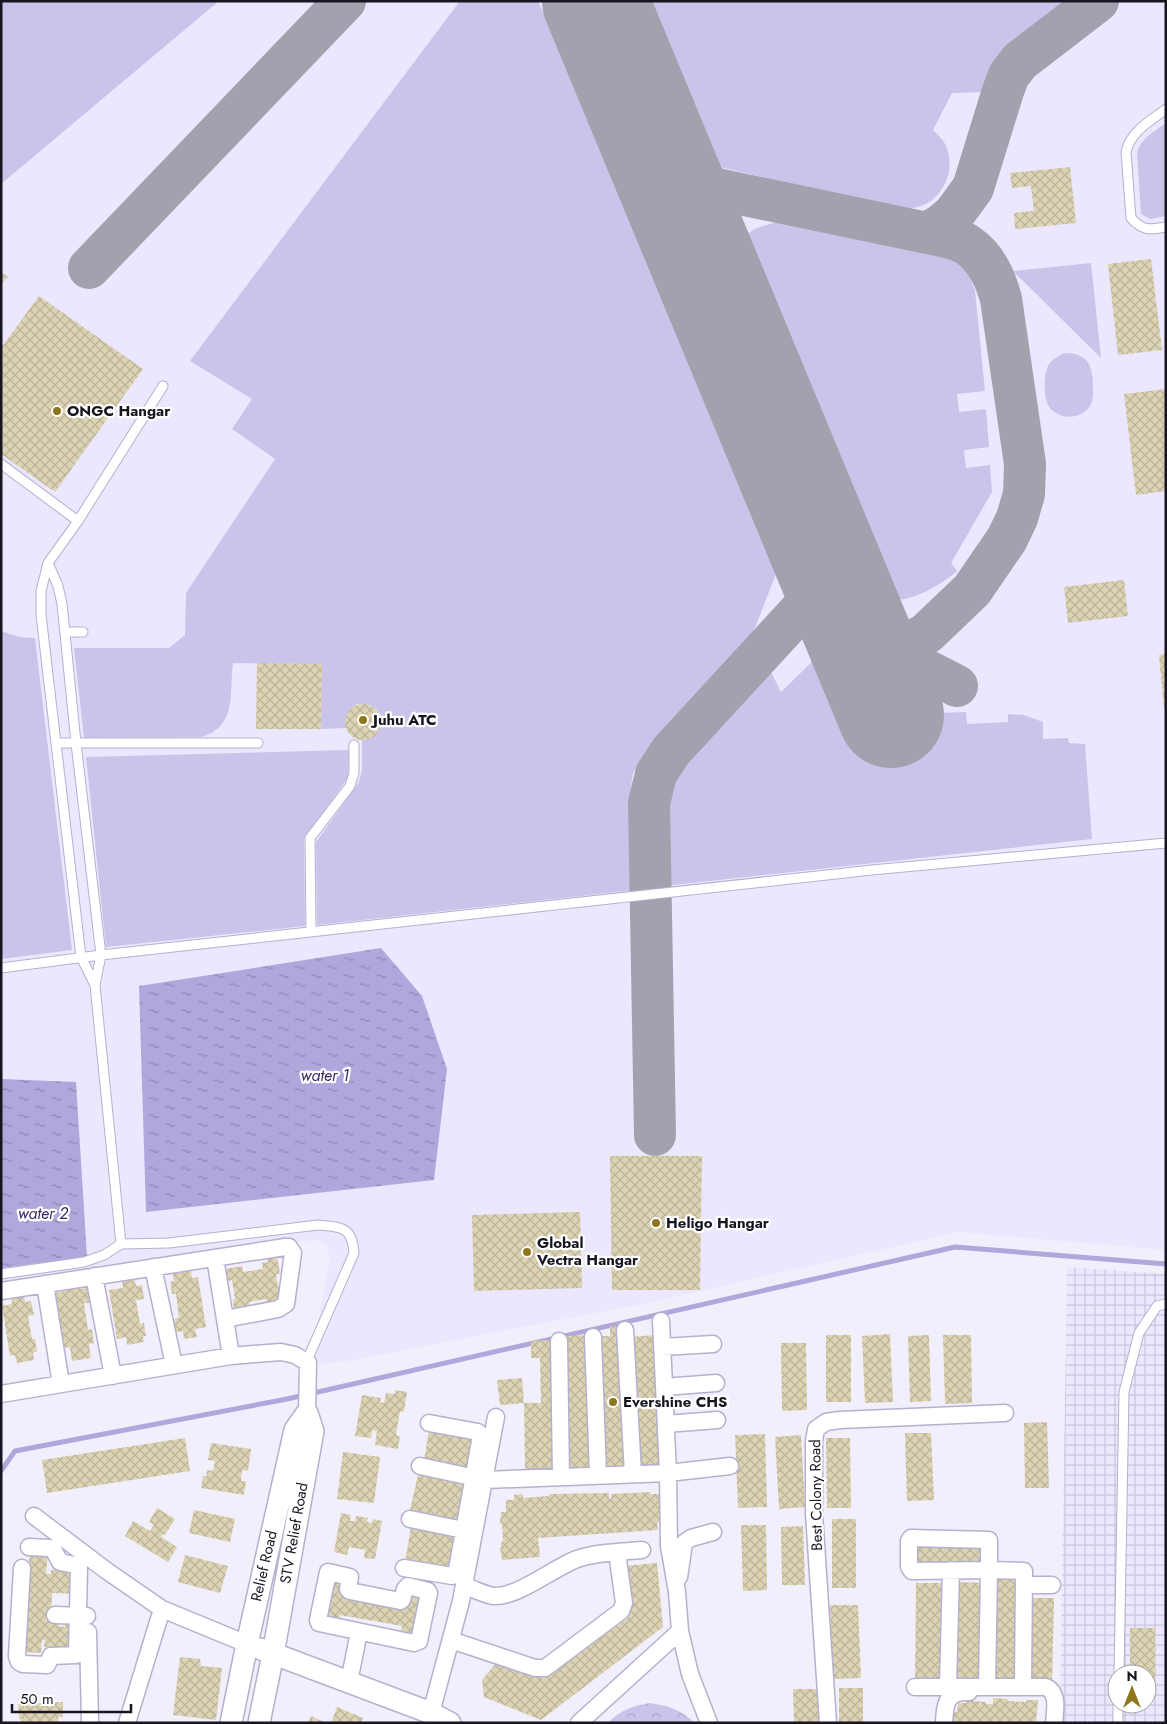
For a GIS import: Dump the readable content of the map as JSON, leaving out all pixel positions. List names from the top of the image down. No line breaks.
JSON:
{"streets":{"street":["Best Colony Road","STV Relief Road","Relief Road"]},"crossings":[["STV Relief Road","Relief Road"]],"water":["water 1","water 2"],"places":["ONGC Hangar","Juhu ATC","Heligo Hangar","Global Vectra Hangar","Evershine CHS"],"scale_bar":"50 m","north":"top"}
